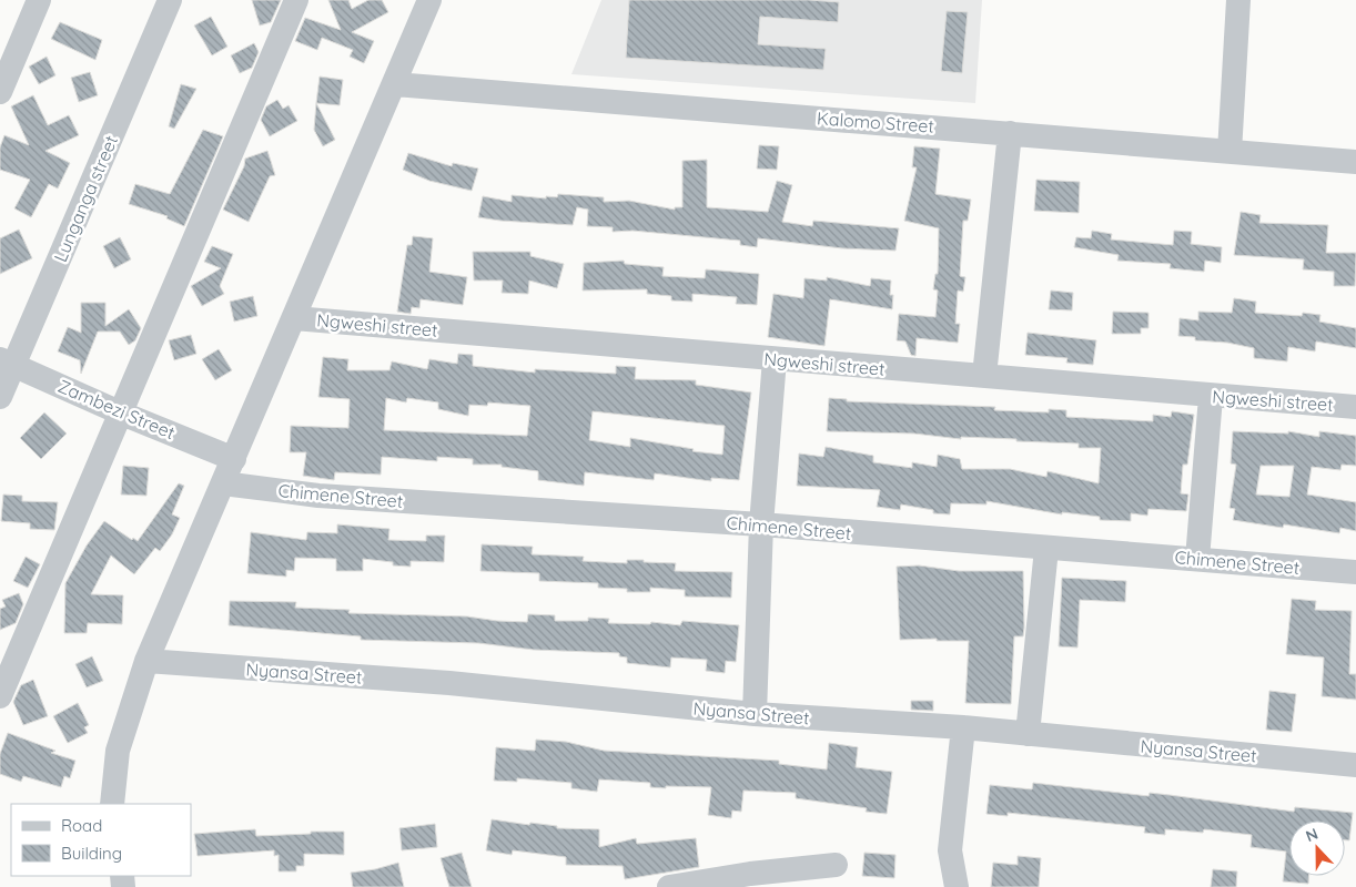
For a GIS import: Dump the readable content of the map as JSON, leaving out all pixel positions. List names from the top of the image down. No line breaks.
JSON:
{"streets":{"street":["Kalomo Street","Lunganga street","Ngweshi street","Zambezi Street","Chimene Street","Nyansa Street"]},"crossings":[["Lunganga street","Zambezi Street"]],"legend":["Road","Building"],"north":"top"}
